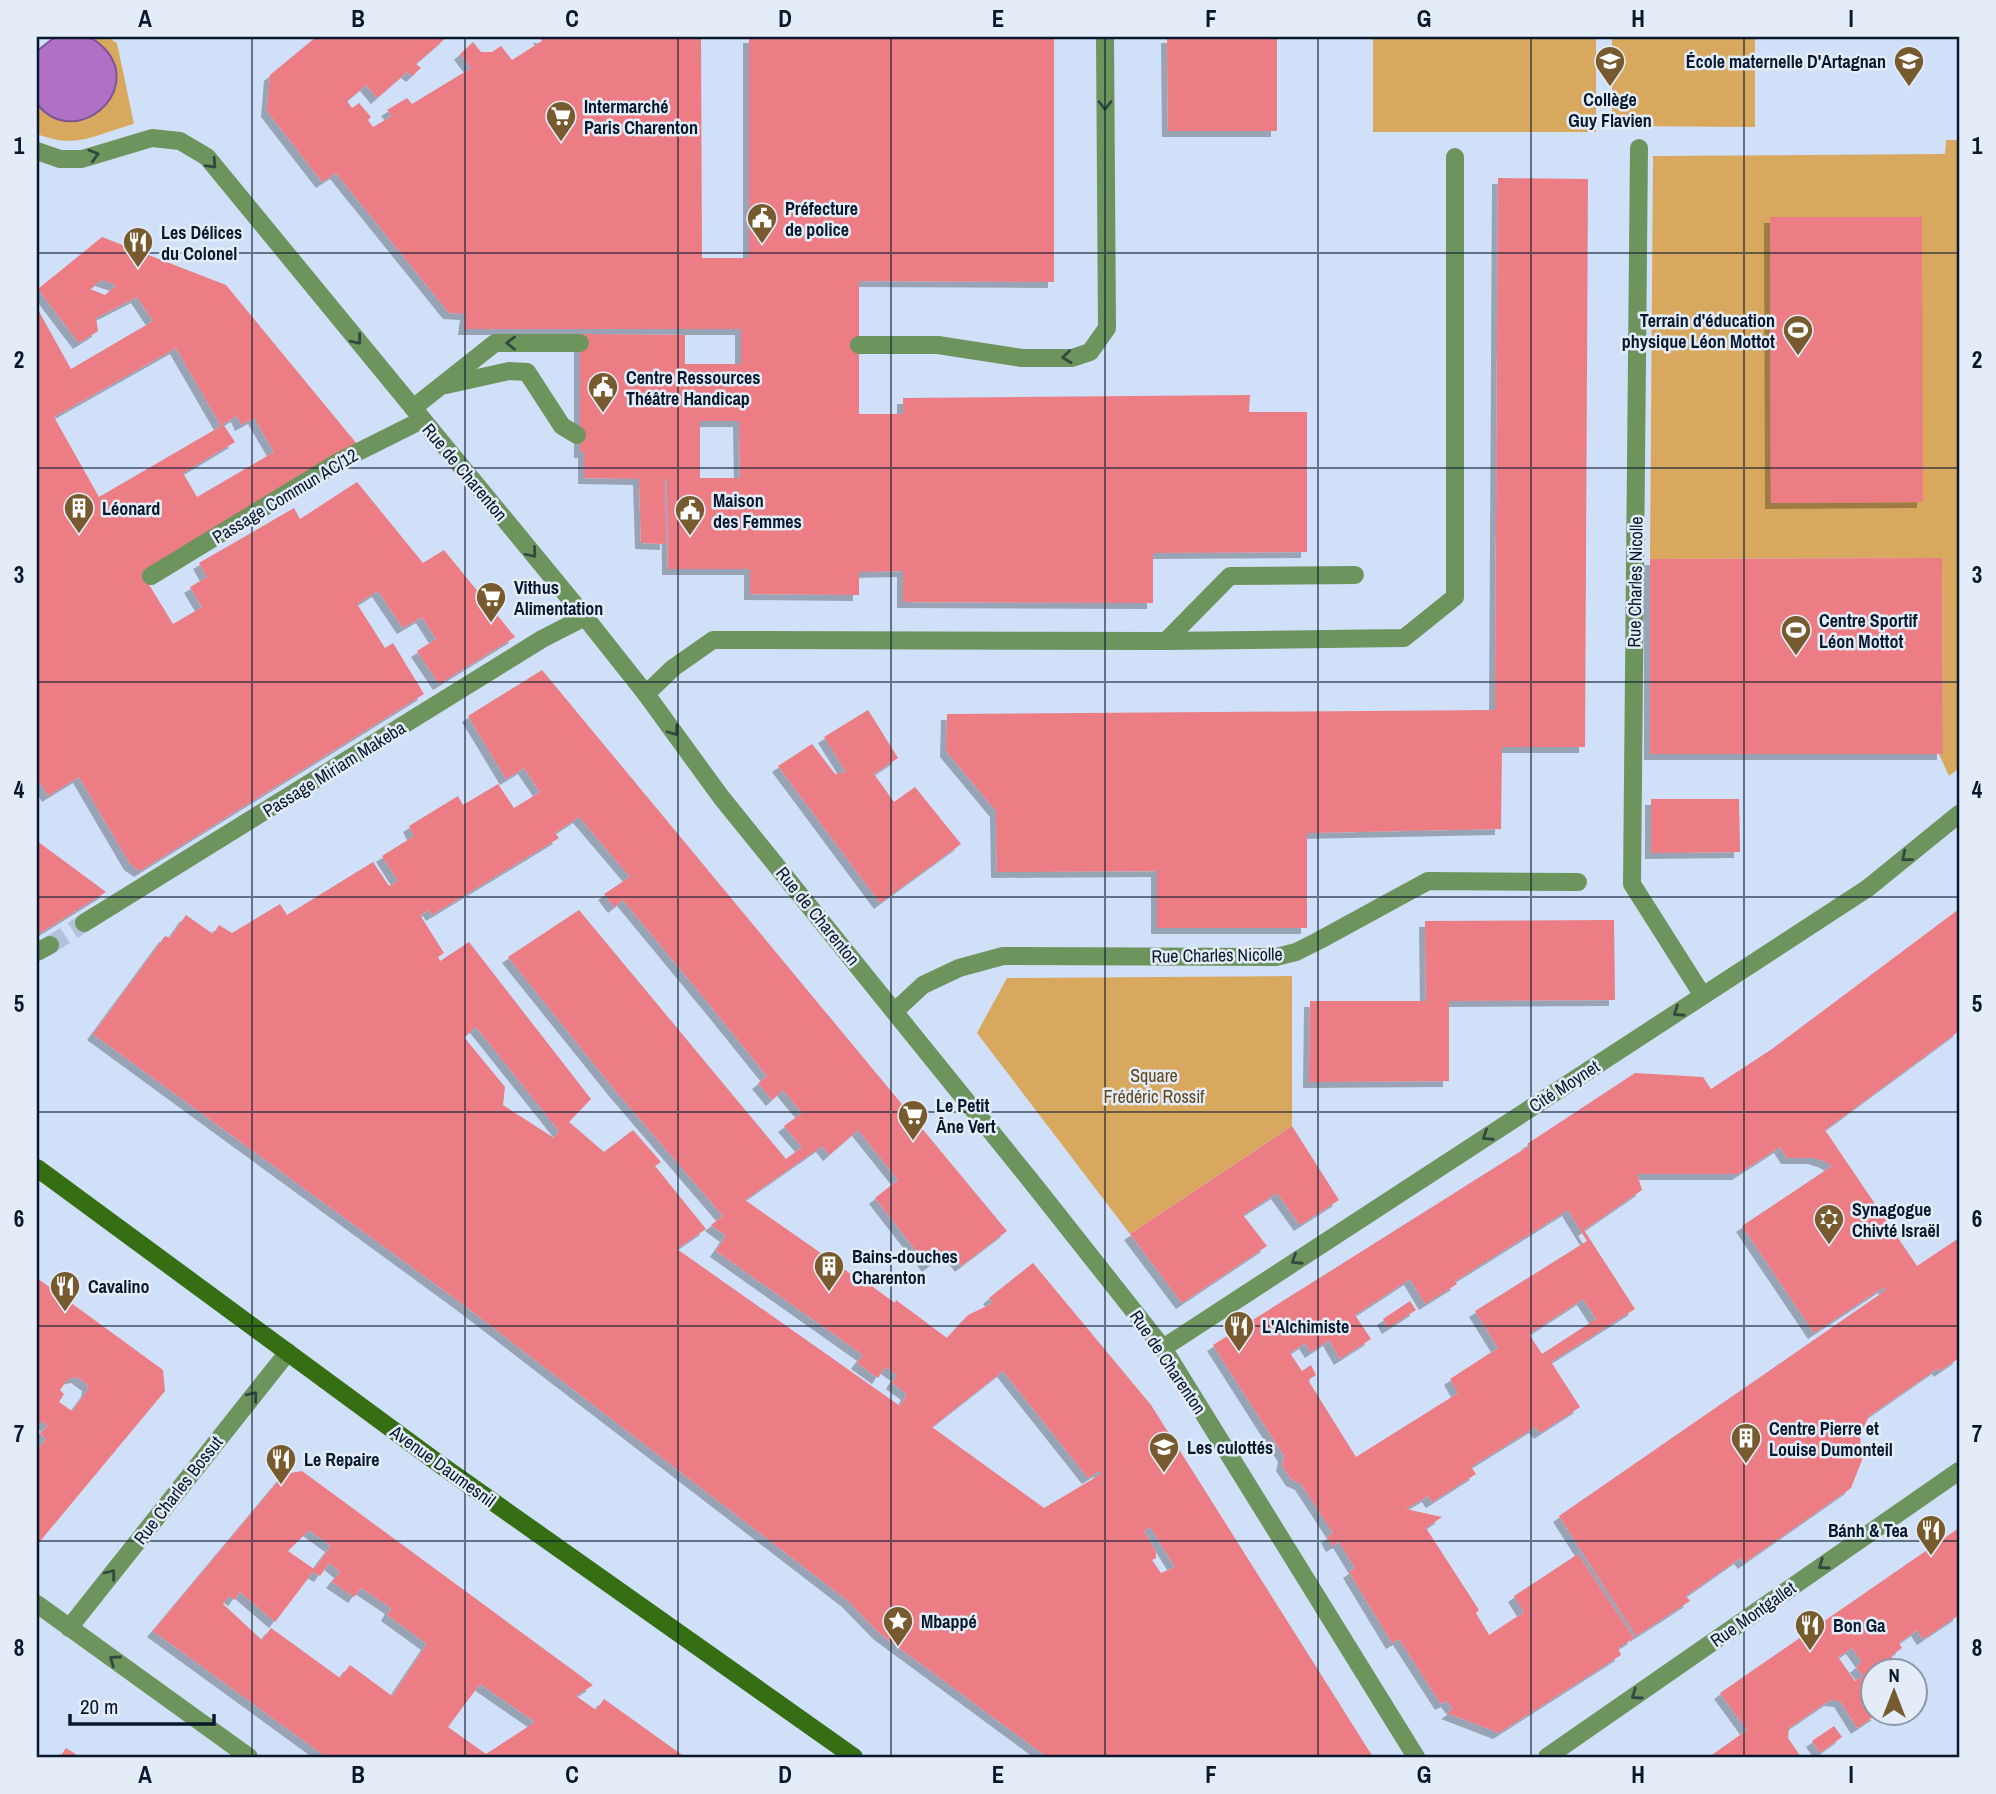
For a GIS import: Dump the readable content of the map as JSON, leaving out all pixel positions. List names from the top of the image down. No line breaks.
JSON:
{"streets":{"main road":["Avenue Daumesnil"],"street":["Rue de Charenton","Passage Commun AC/12","Rue Charles Nicolle","Passage Miriam Makeba","Cité Moynet","Rue Charles Bossut","Rue Montgallet"]},"crossings":[["Rue de Charenton","Passage Commun AC/12"],["Rue de Charenton","Rue Charles Nicolle"],["Rue de Charenton","Passage Miriam Makeba"],["Rue de Charenton","Cité Moynet"],["Rue Charles Nicolle","Cité Moynet"],["Avenue Daumesnil","Rue Charles Bossut"]],"one_way":["Rue de Charenton","Cité Moynet","Rue Charles Bossut","Rue Montgallet"],"parks":["Square Frédéric Rossif"],"places":{"school or university":["Collège Guy Flavien","École maternelle D'Artagnan","Les culottés"],"supermarket":["Intermarché Paris Charenton","Vithus Alimentation","Le Petit Âne Vert"],"public building":["Préfecture de police","Centre Ressources Théâtre Handicap","Maison des Femmes"],"restaurant":["Les Délices du Colonel","Cavalino","L'Alchimiste","Le Repaire","Bánh & Tea","Bon Ga"],"sports":["Terrain d'éducation physique Léon Mottot","Centre Sportif Léon Mottot"],"building":["Léonard","Bains-douches Charenton","Centre Pierre et Louise Dumonteil"],"synagogue":["Synagogue Chivté Israël"],"place":["Mbappé"]},"scale_bar":"20 m","north":"top","grid":{"columns":["A","B","C","D","E","F","G","H","I"],"rows":["1","2","3","4","5","6","7","8"]}}
